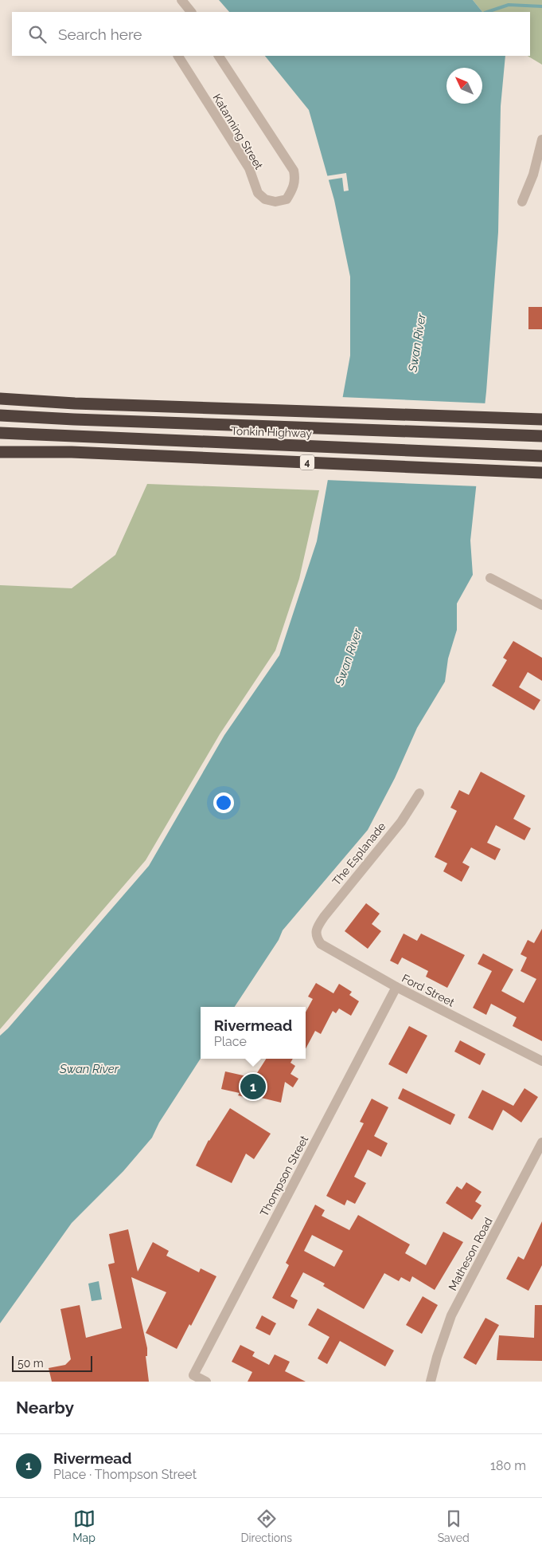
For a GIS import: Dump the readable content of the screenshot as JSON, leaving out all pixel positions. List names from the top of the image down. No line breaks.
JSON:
{"streets":{"highway":["Tonkin Highway","4"],"street":["Katanning Street","The Esplanade","Ford Street","Thompson Street","Matheson Road"]},"crossings":[["The Esplanade","Ford Street"],["Ford Street","Thompson Street"]],"water":["Swan River"],"scale_bar":"50 m","north":"top left","page":{"search":"Search here","popup":["Rivermead","Place"],"pins":"1","scale":"50 m","heading":"Nearby","list":[{"mark":"1","name":"Rivermead","note":"Place · Thompson Street","value":"180 m"}],"nav":["Map","Directions","Saved"]}}
